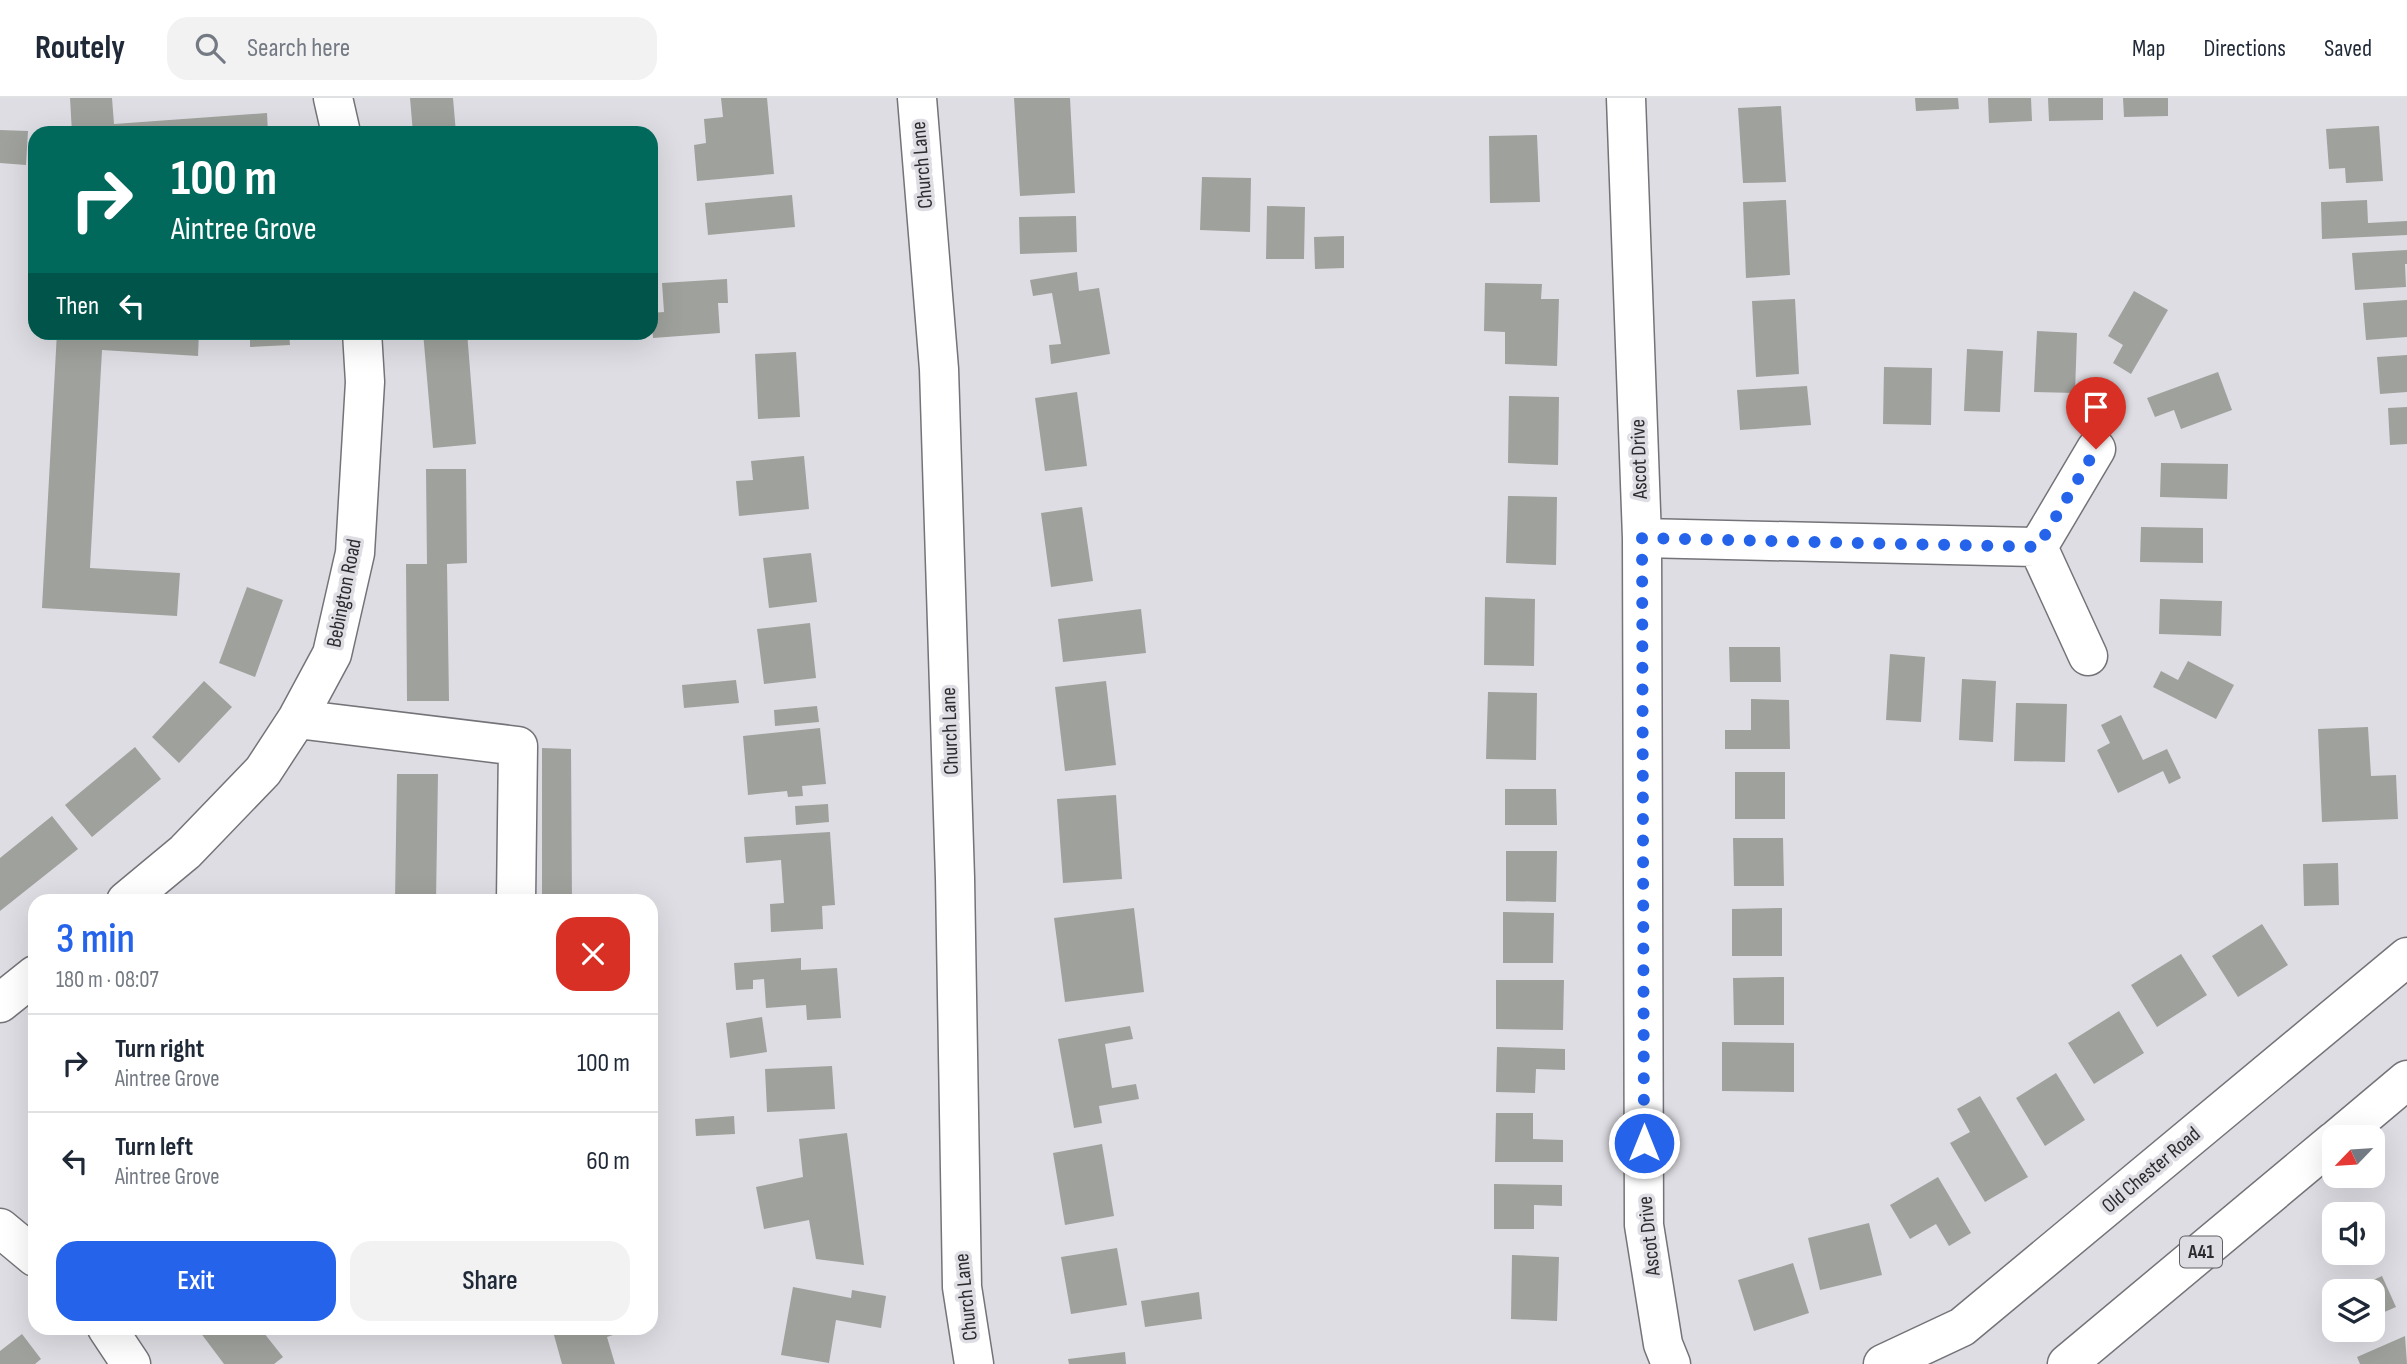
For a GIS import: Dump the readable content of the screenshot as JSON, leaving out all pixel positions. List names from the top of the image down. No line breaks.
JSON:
{"streets":{"street":["Church Lane","Ascot Drive","Bebington Road","Old Chester Road","A41"]},"north":"bottom left","page":{"header":"Routely","search":"Search here","nav":["Map","Directions","Saved"],"turn":["100 m","Aintree Grove"],"then":"Then","heading":["3 min","180 m · 08:07"],"list":[{"name":"Turn right","note":"Aintree Grove","value":"100 m"},{"name":"Turn left","note":"Aintree Grove","value":"60 m"}],"buttons":["Exit","Share"]}}
